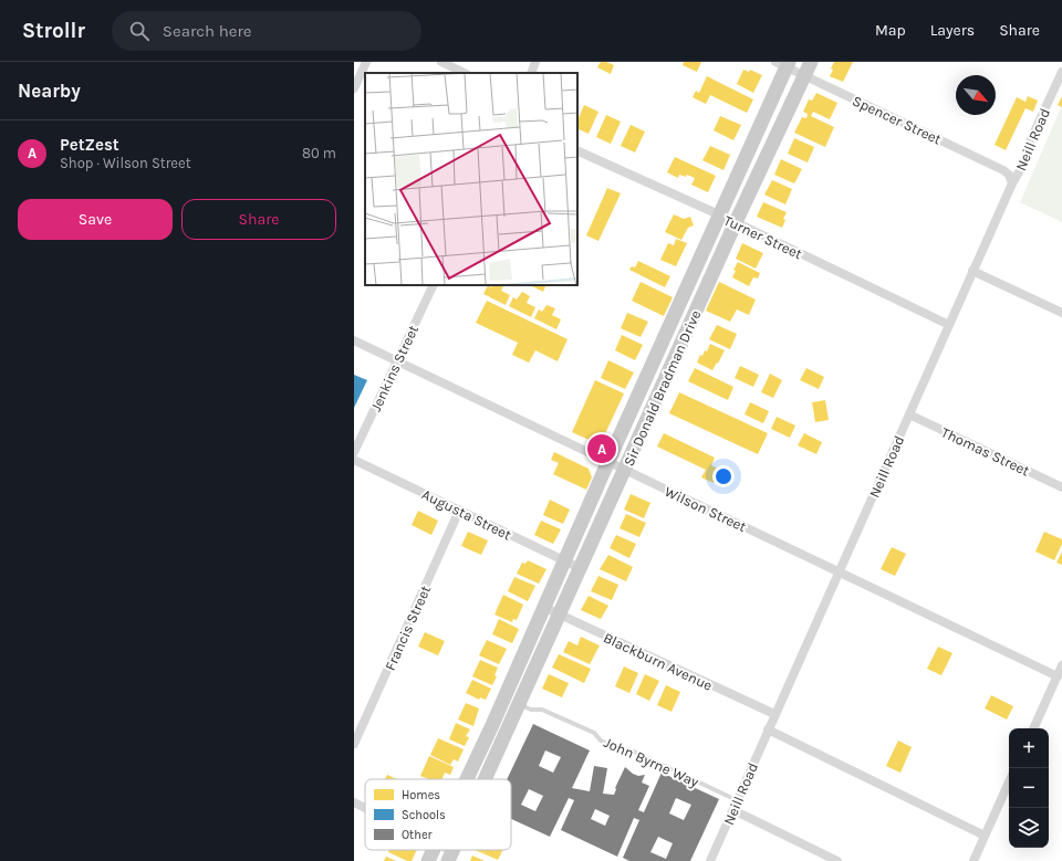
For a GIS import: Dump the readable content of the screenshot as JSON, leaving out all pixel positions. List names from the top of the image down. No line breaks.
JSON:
{"streets":{"main road":["Sir Donald Bradman Drive"],"street":["Spencer Street","Neill Road","Turner Street","Jenkins Street","Thomas Street","Wilson Street","Augusta Street","Francis Street","Blackburn Avenue"],"lane":["John Byrne Way"]},"crossings":[["Spencer Street","Neill Road"],["Spencer Street","Sir Donald Bradman Drive"],["Neill Road","Turner Street"],["Neill Road","Thomas Street"],["Neill Road","Wilson Street"],["Neill Road","Blackburn Avenue"],["Neill Road","John Byrne Way"],["Turner Street","Sir Donald Bradman Drive"],["Jenkins Street","Wilson Street"],["Sir Donald Bradman Drive","Wilson Street"],["Sir Donald Bradman Drive","Augusta Street"],["Sir Donald Bradman Drive","Blackburn Avenue"],["Sir Donald Bradman Drive","John Byrne Way"],["Augusta Street","Francis Street"]],"legend":["Homes","Schools","Other"],"north":"bottom right","page":{"header":"Strollr","search":"Search here","nav":["Map","Layers","Share"],"heading":"Nearby","list":[{"mark":"A","name":"PetZest","note":"Shop · Wilson Street","value":"80 m"}],"buttons":["Save","Share"],"pins":"A","map_buttons":["+","−"]}}
